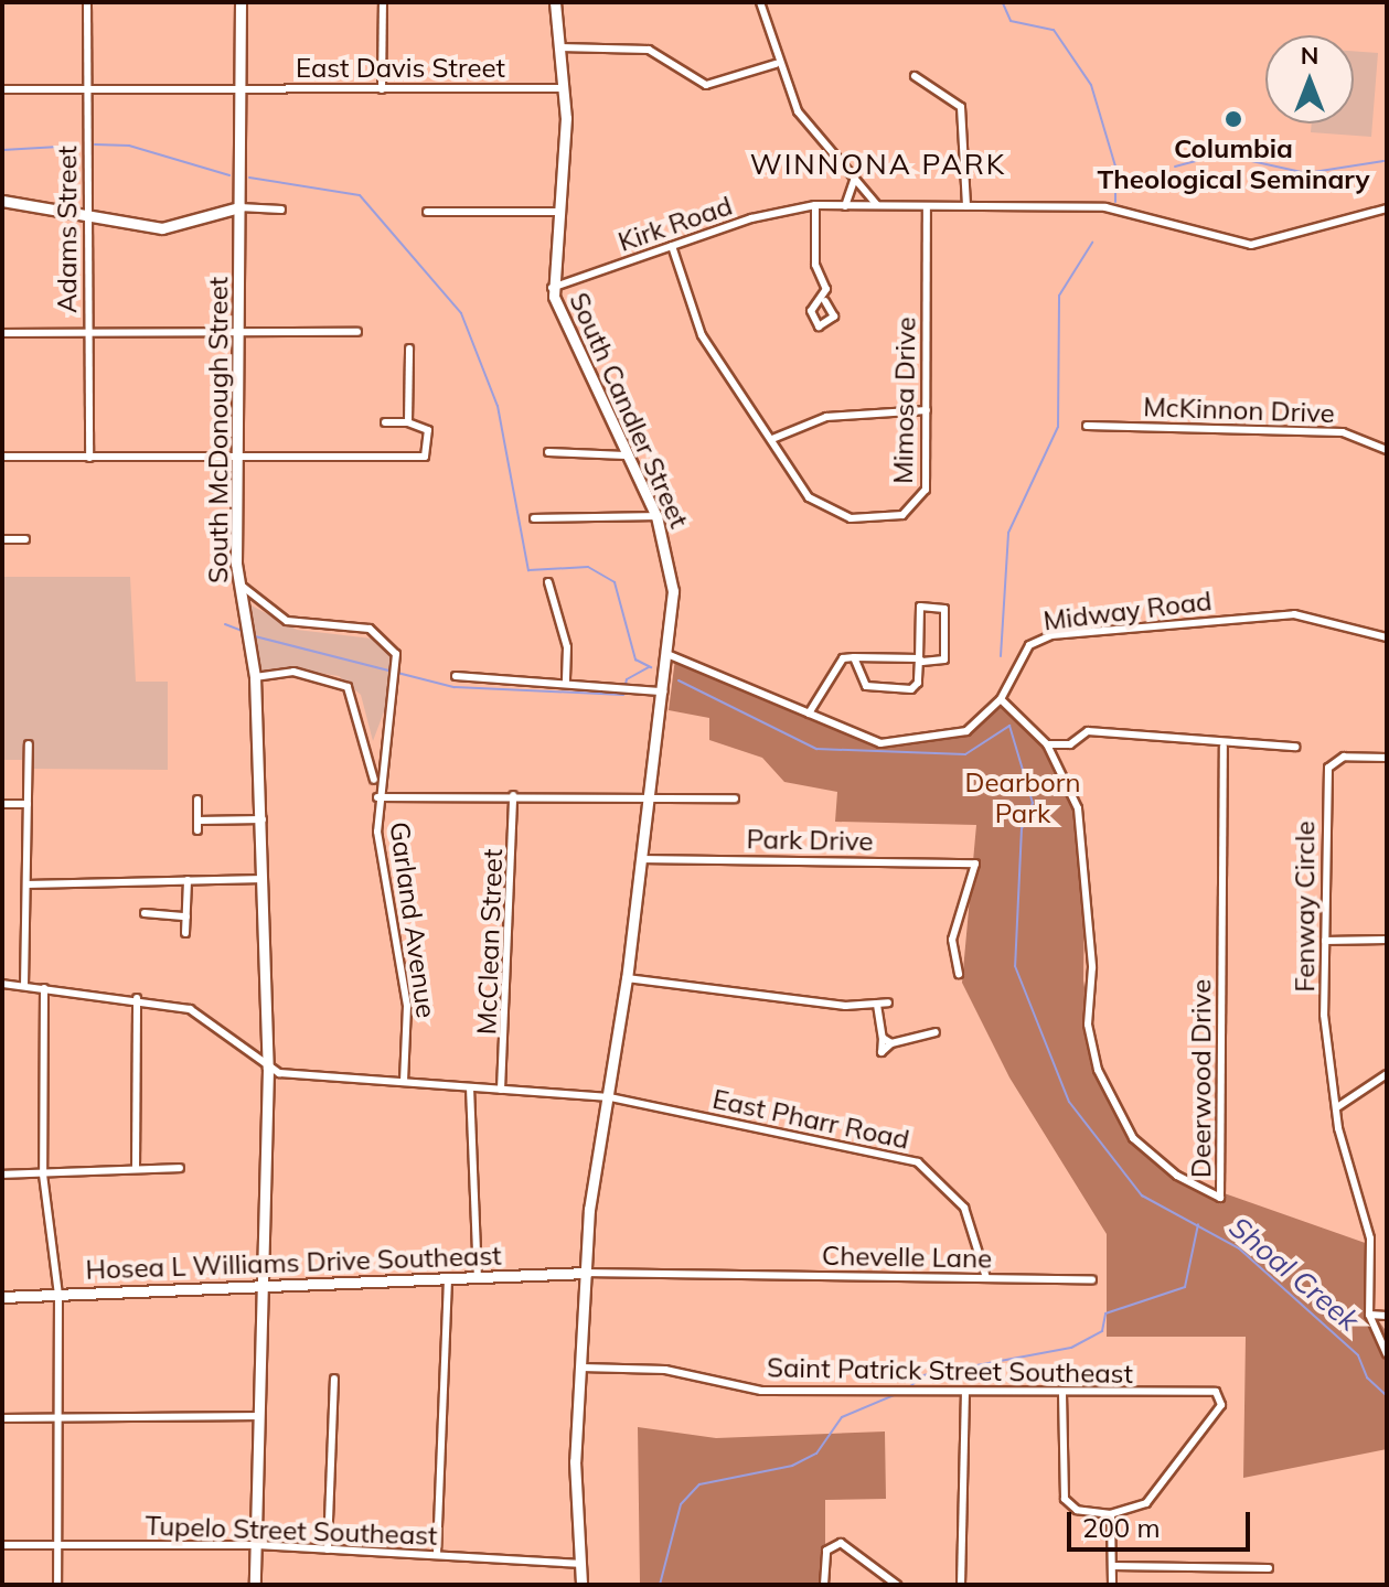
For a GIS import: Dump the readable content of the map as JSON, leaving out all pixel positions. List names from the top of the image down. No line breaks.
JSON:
{"streets":{"street":["East Davis Street","Kirk Road","Adams Street","Mimosa Drive","South Candler Street","McKinnon Drive","South McDonough Street","Midway Road","Park Drive","Fenway Circle","Garland Avenue","McClean Street","Deerwood Drive","East Pharr Road","Chevelle Lane","Hosea L Williams Drive Southeast","Saint Patrick Street Southeast","Tupelo Street Southeast"]},"crossings":[["East Davis Street","Adams Street"],["East Davis Street","South Candler Street"],["East Davis Street","South McDonough Street"],["Kirk Road","Mimosa Drive"],["Kirk Road","South Candler Street"],["South Candler Street","Midway Road"],["South Candler Street","Park Drive"],["South Candler Street","East Pharr Road"],["South Candler Street","Chevelle Lane"],["South Candler Street","Hosea L Williams Drive Southeast"],["South Candler Street","Saint Patrick Street Southeast"],["South Candler Street","Tupelo Street Southeast"],["South McDonough Street","Garland Avenue"],["South McDonough Street","East Pharr Road"],["South McDonough Street","Hosea L Williams Drive Southeast"],["South McDonough Street","Tupelo Street Southeast"],["Midway Road","Deerwood Drive"],["Garland Avenue","East Pharr Road"],["McClean Street","East Pharr Road"],["East Pharr Road","Chevelle Lane"],["Chevelle Lane","Hosea L Williams Drive Southeast"]],"districts":["WINNONA PARK"],"water":["Shoal Creek"],"parks":["Dearborn Park"],"places":["Columbia Theological Seminary"],"scale_bar":"200 m","north":"top"}
